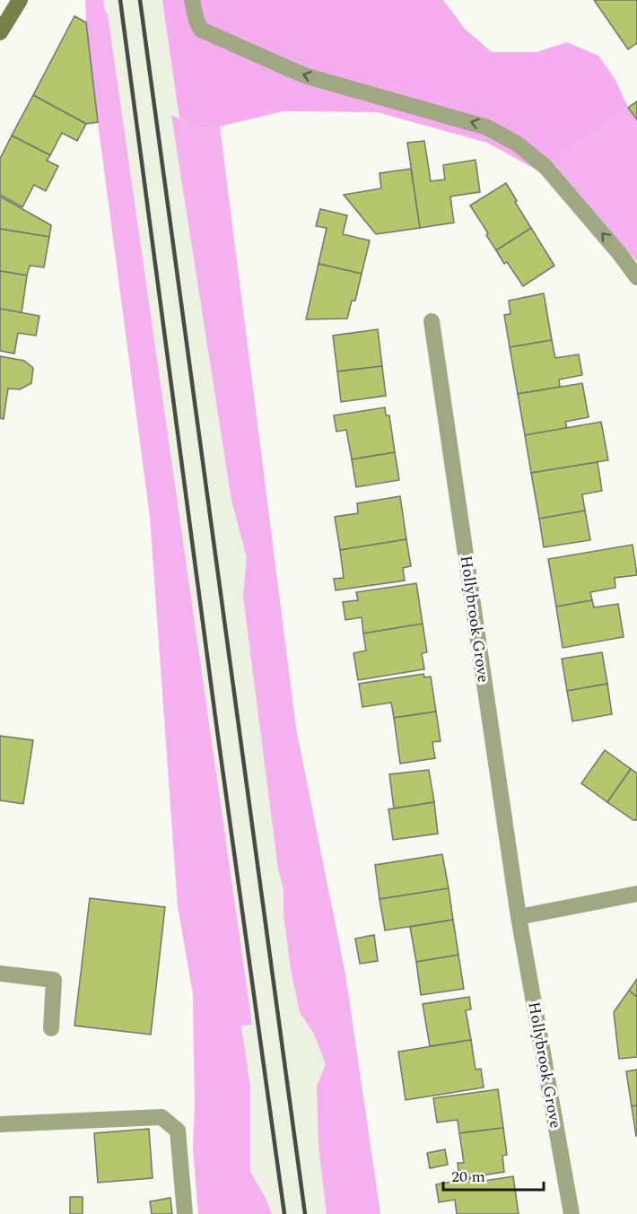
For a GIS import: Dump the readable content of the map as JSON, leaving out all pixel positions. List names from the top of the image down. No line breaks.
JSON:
{"streets":{"street":["Hollybrook Grove"]},"scale_bar":"20 m"}
